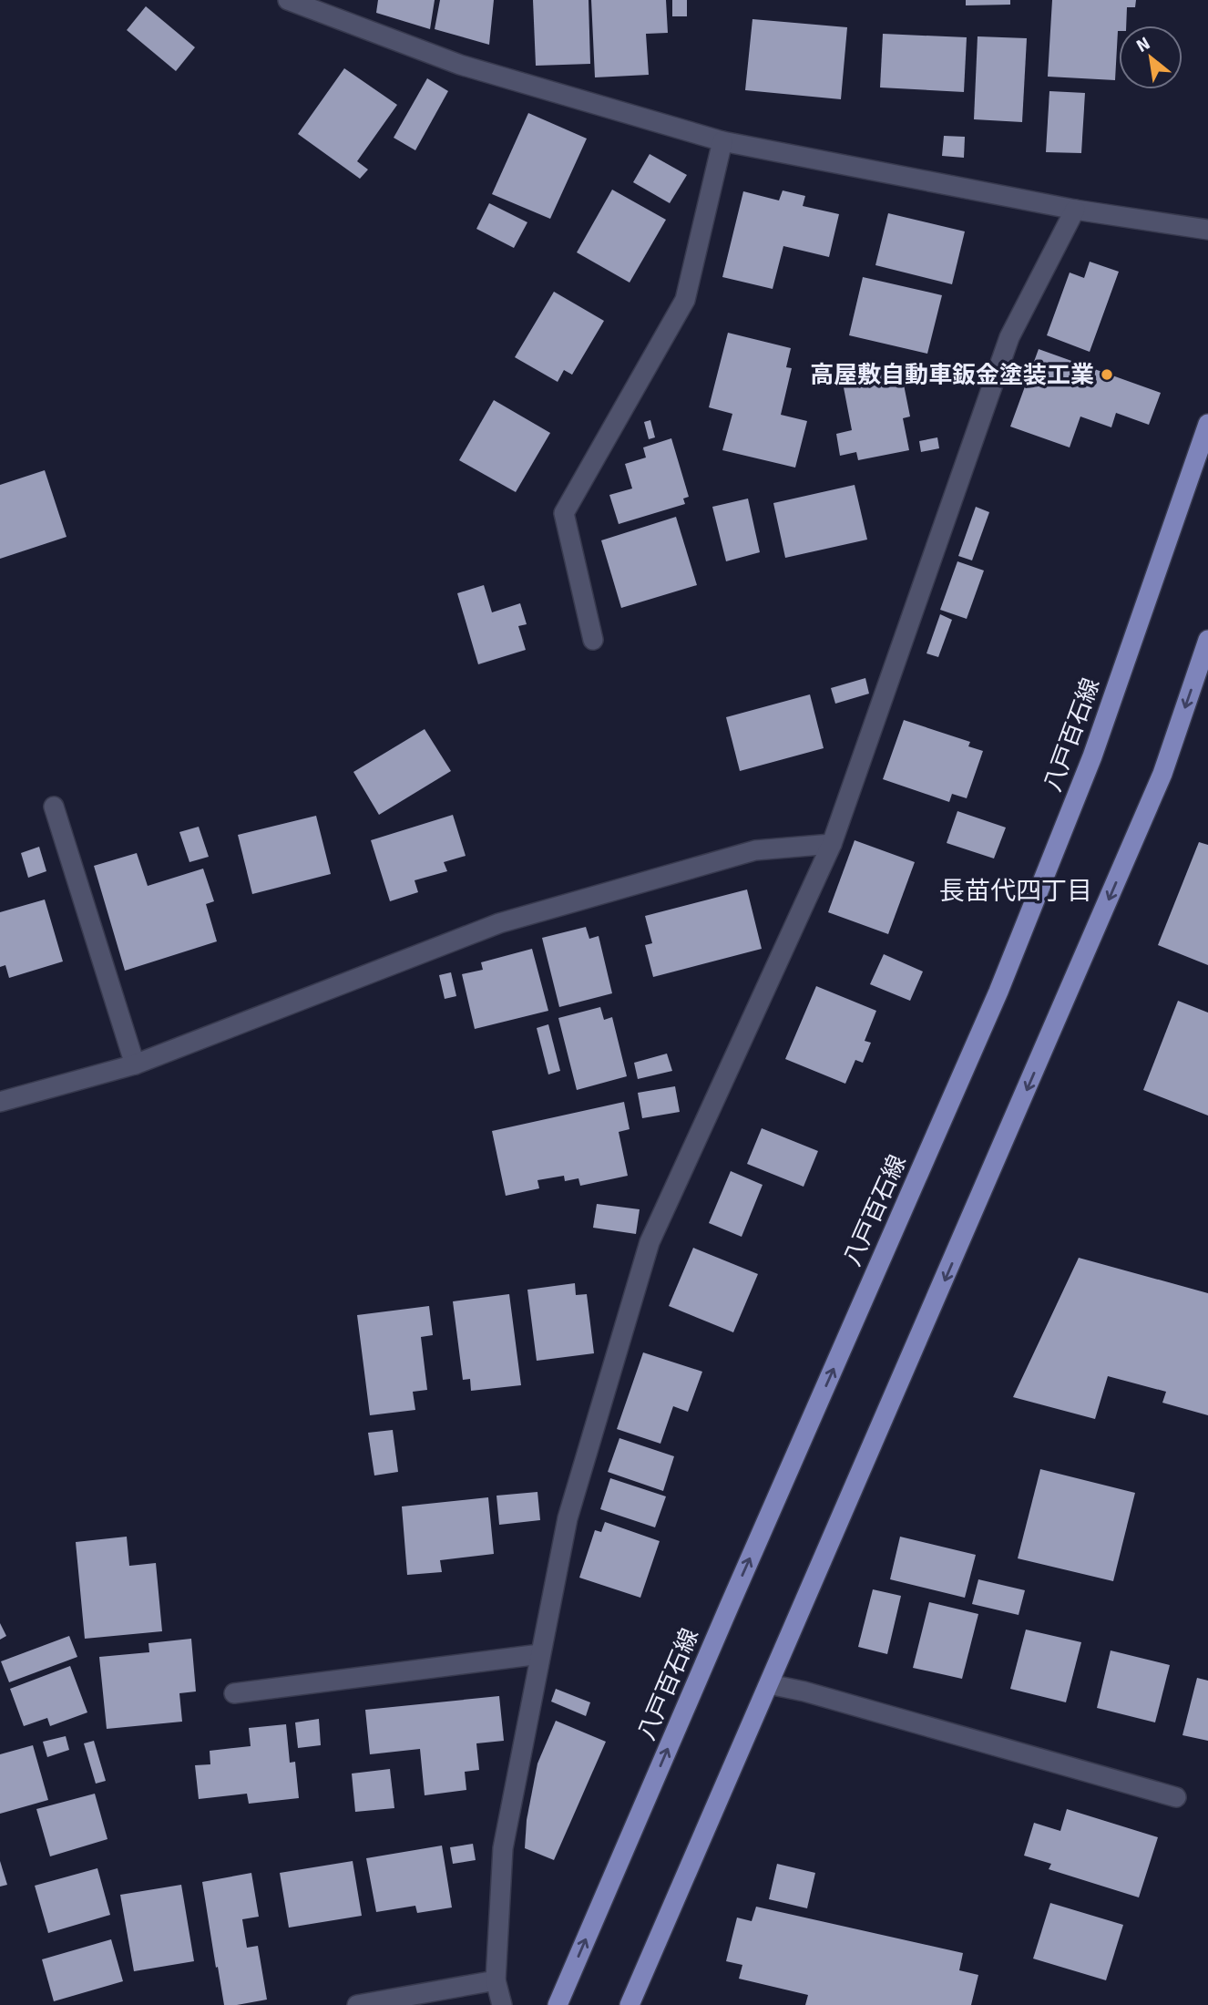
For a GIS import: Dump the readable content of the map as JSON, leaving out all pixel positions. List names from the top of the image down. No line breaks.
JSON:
{"streets":{"main road":["八戸百石線"]},"districts":["長苗代四丁目"],"places":["高屋敷自動車鈑金塗装工業"],"north":"top left"}
